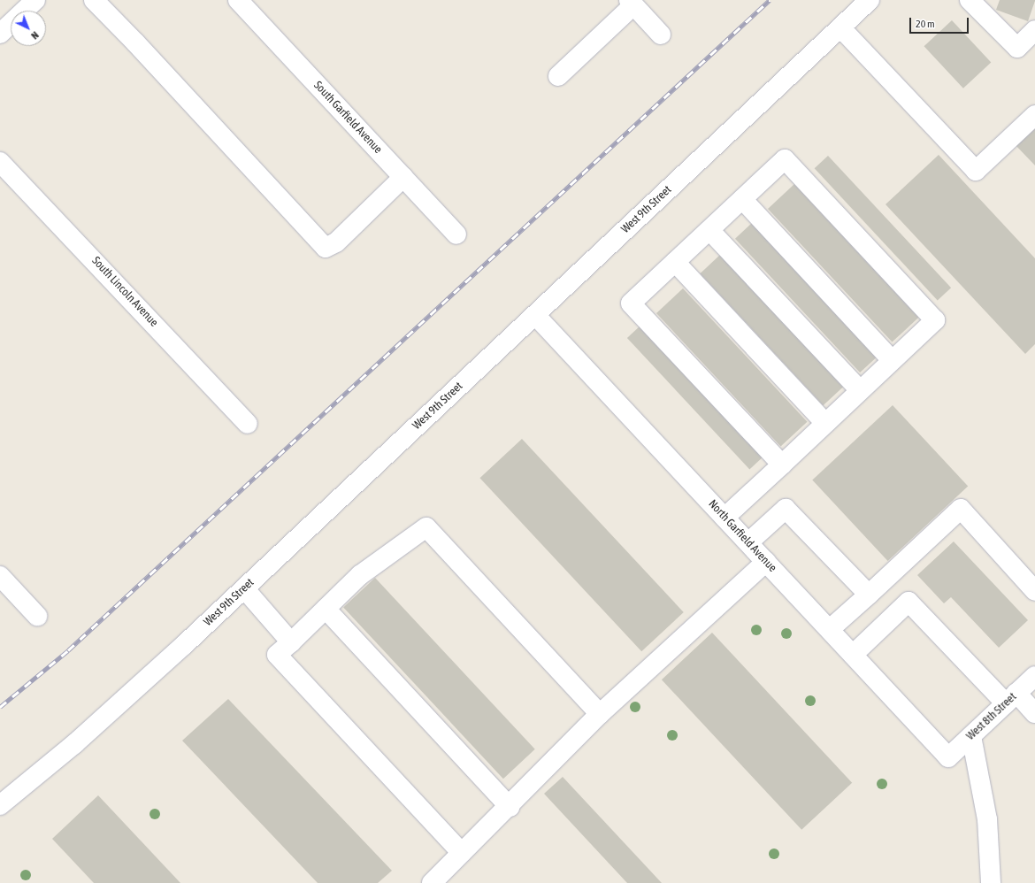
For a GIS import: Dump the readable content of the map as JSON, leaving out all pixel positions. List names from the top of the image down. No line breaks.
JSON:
{"streets":{"street":["South Garfield Avenue","West 9th Street","South Lincoln Avenue","North Garfield Avenue","West 8th Street"]},"crossings":[["West 9th Street","North Garfield Avenue"],["North Garfield Avenue","West 8th Street"]],"scale_bar":"20 m","north":"bottom right"}
